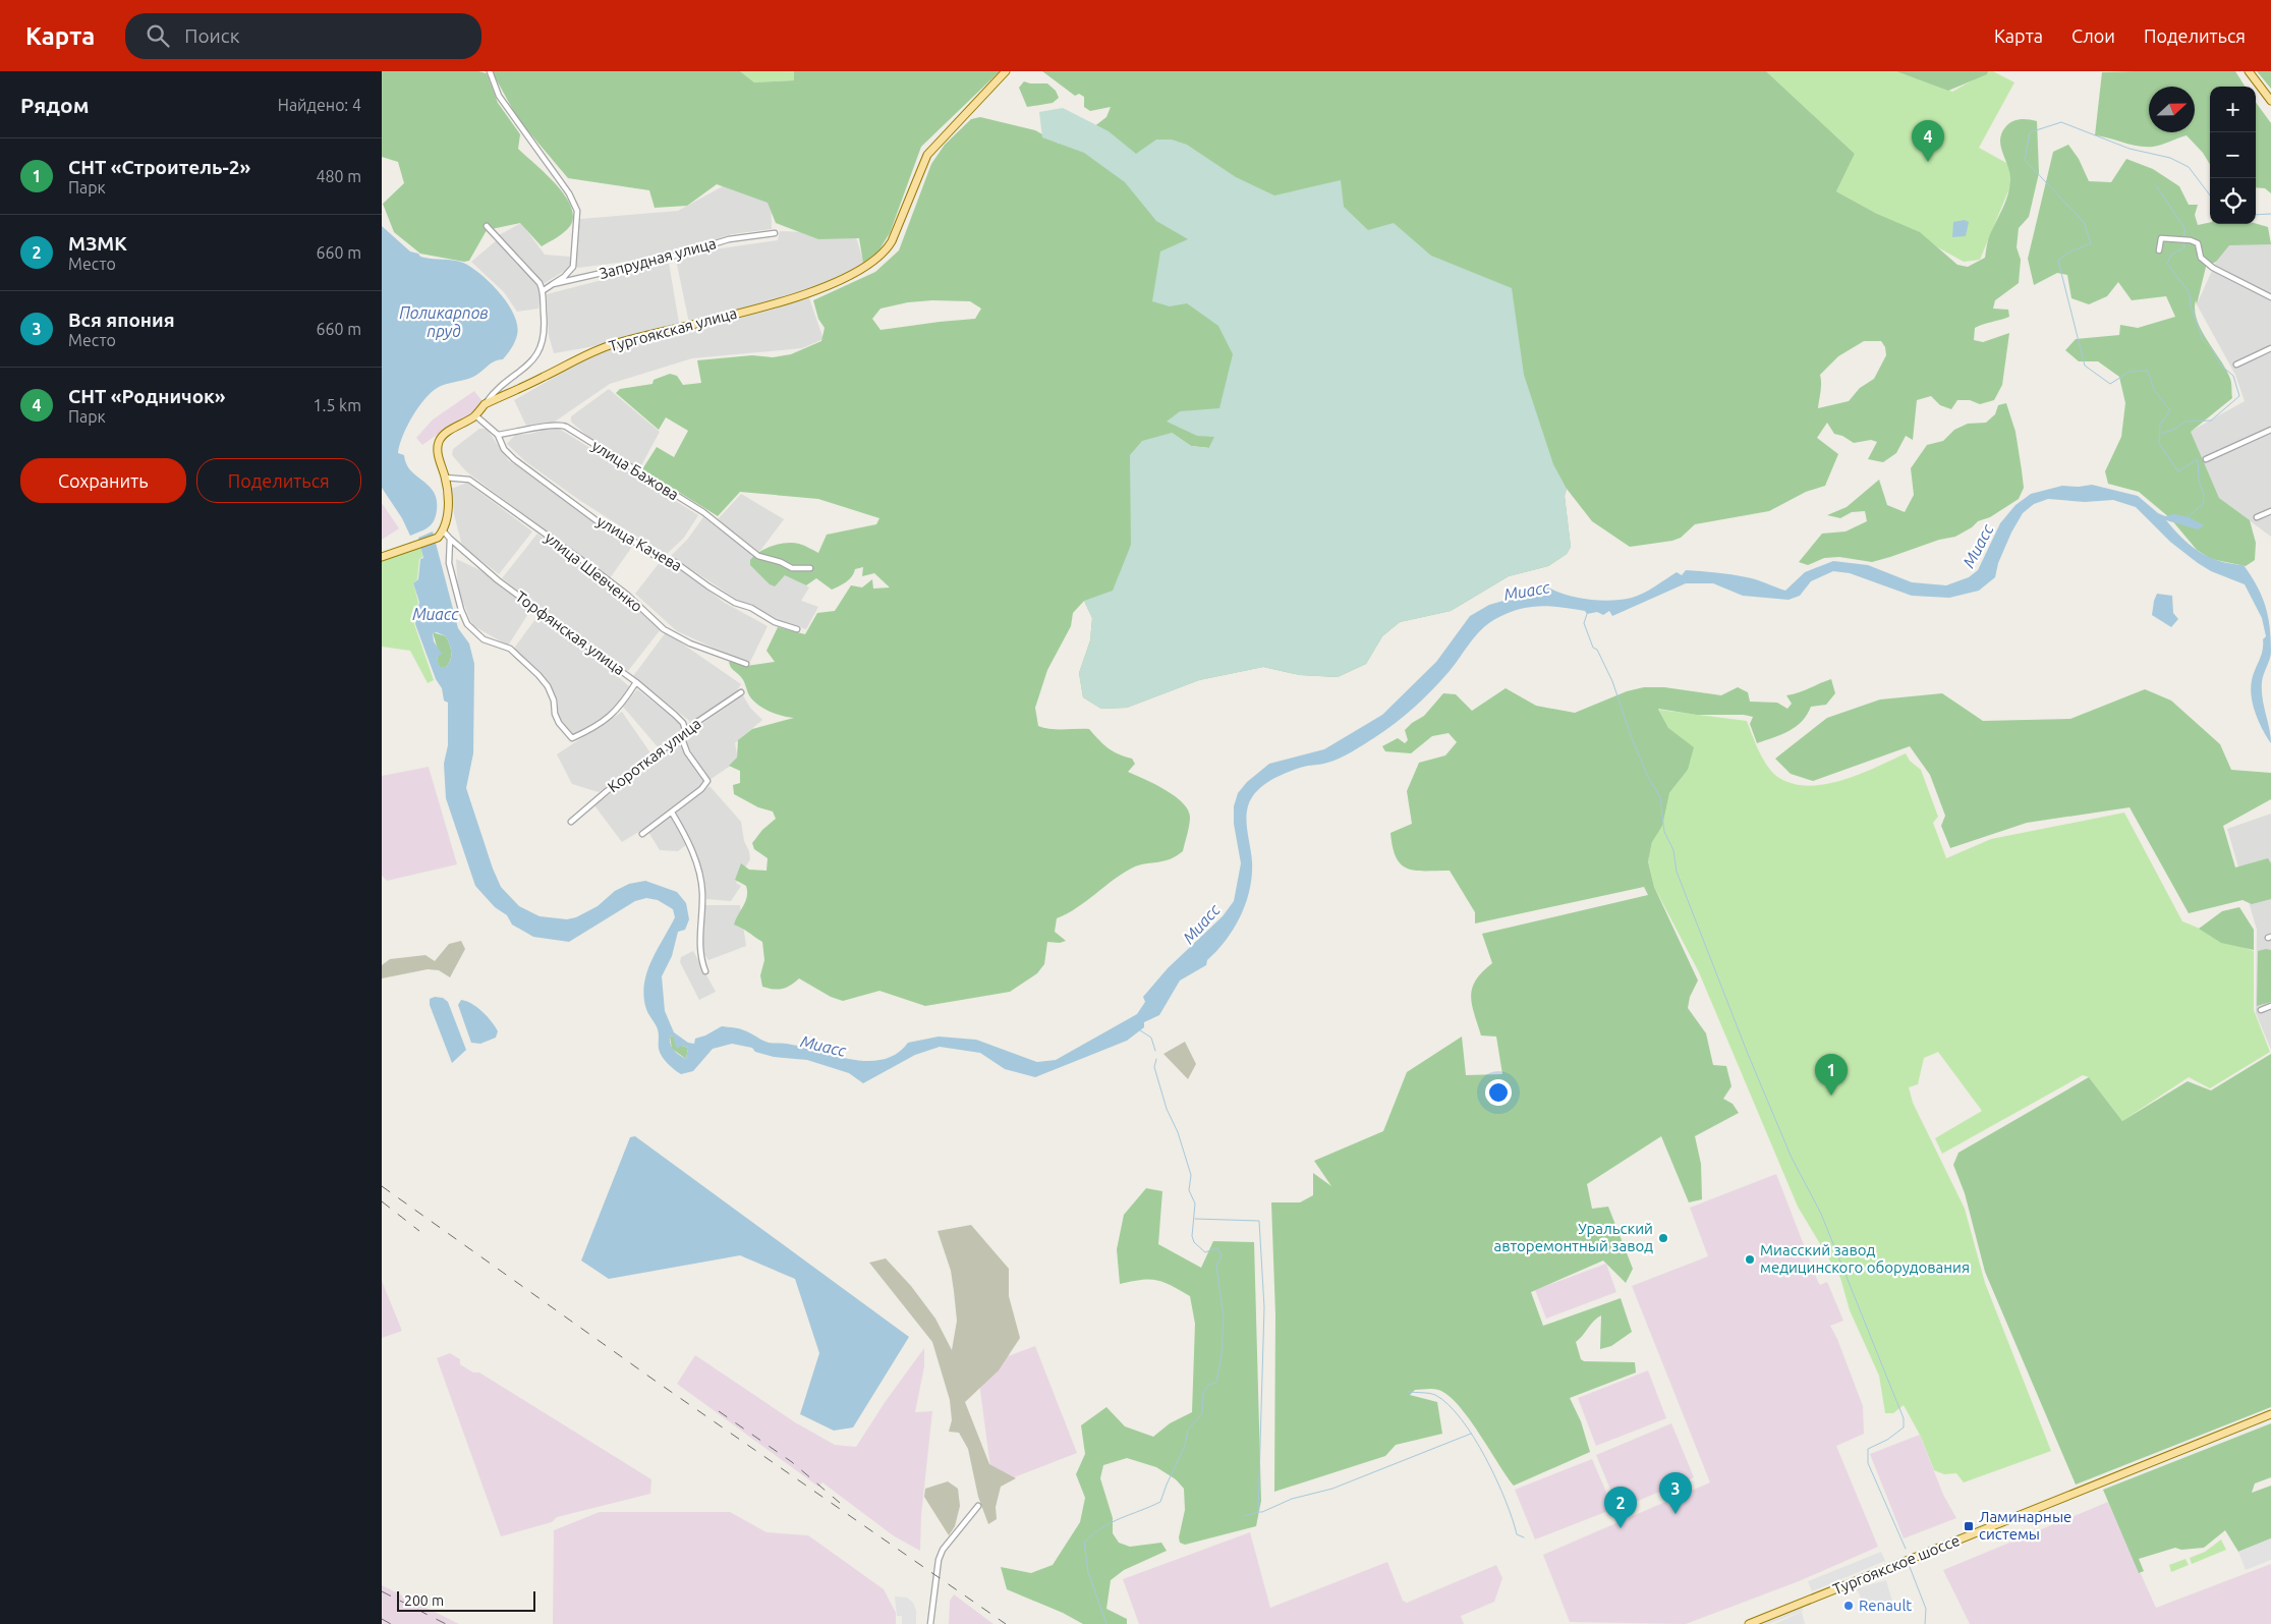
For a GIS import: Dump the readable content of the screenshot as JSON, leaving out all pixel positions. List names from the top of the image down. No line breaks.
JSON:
{"streets":{"main road":["Тургоякская улица","Тургоякское шоссе"],"street":["Запрудная улица","улица Бажова","улица Качева","улица Шевченко","Торфянская улица","Короткая улица"]},"crossings":[["Тургоякская улица","улица Качева"],["Тургоякская улица","улица Шевченко"],["Тургоякская улица","Торфянская улица"],["улица Бажова","улица Качева"],["Торфянская улица","Короткая улица"]],"water":["Поликарпов пруд","Миасс"],"places":{"other":["Уральский авторемонтный завод","Миасский завод медицинского оборудования","Renault"],"transit":["Ламинарные системы"]},"scale_bar":"200 m","north":"right","page":{"header":"Карта","search":"Поиск","nav":["Карта","Слои","Поделиться"],"heading":["Рядом","Найдено: 4"],"map_buttons":["+","−"],"pins":["4","1","3","2"],"list":[{"mark":"1","name":"СНТ «Строитель-2»","note":"Парк","value":"480 m"},{"mark":"2","name":"МЗМК","note":"Место","value":"660 m"},{"mark":"3","name":"Вся япония","note":"Место","value":"660 m"},{"mark":"4","name":"СНТ «Родничок»","note":"Парк","value":"1.5 km"}],"buttons":["Сохранить","Поделиться"],"scale":"200 m"}}
